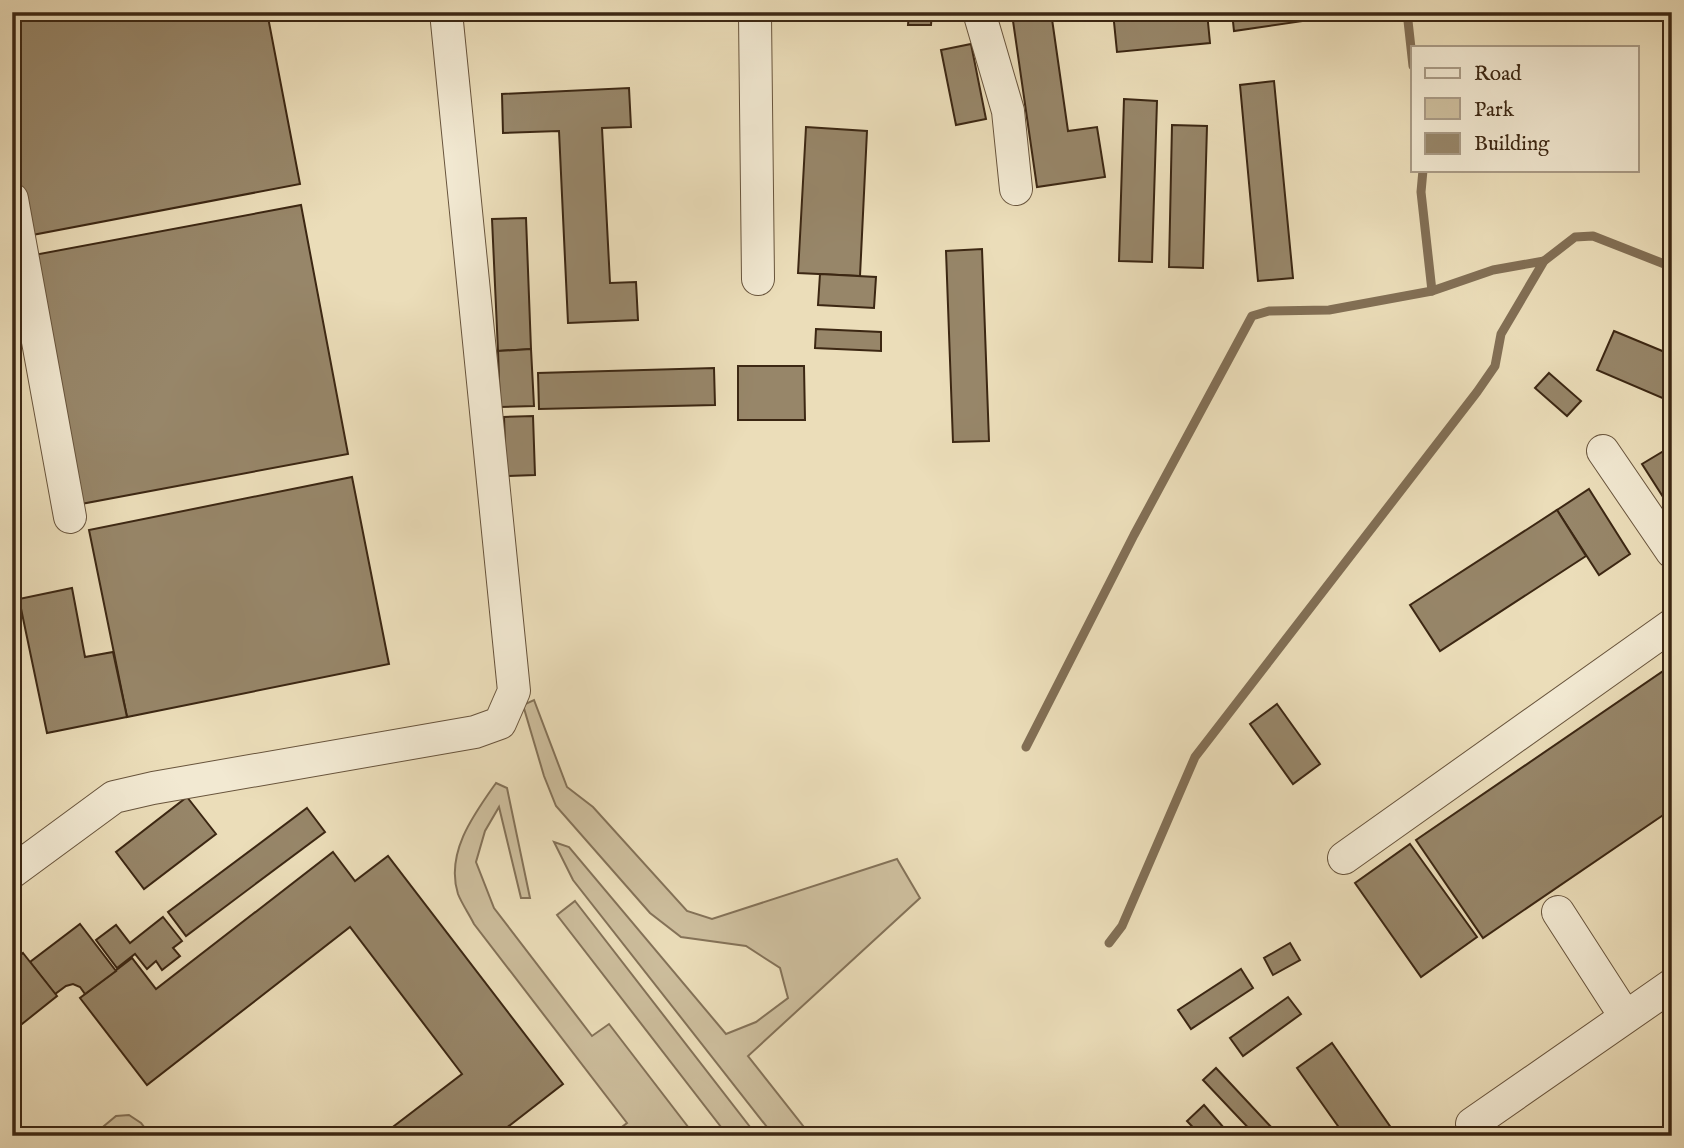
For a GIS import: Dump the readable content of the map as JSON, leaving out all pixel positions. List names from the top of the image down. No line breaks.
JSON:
{"legend":["Road","Park","Building"]}
